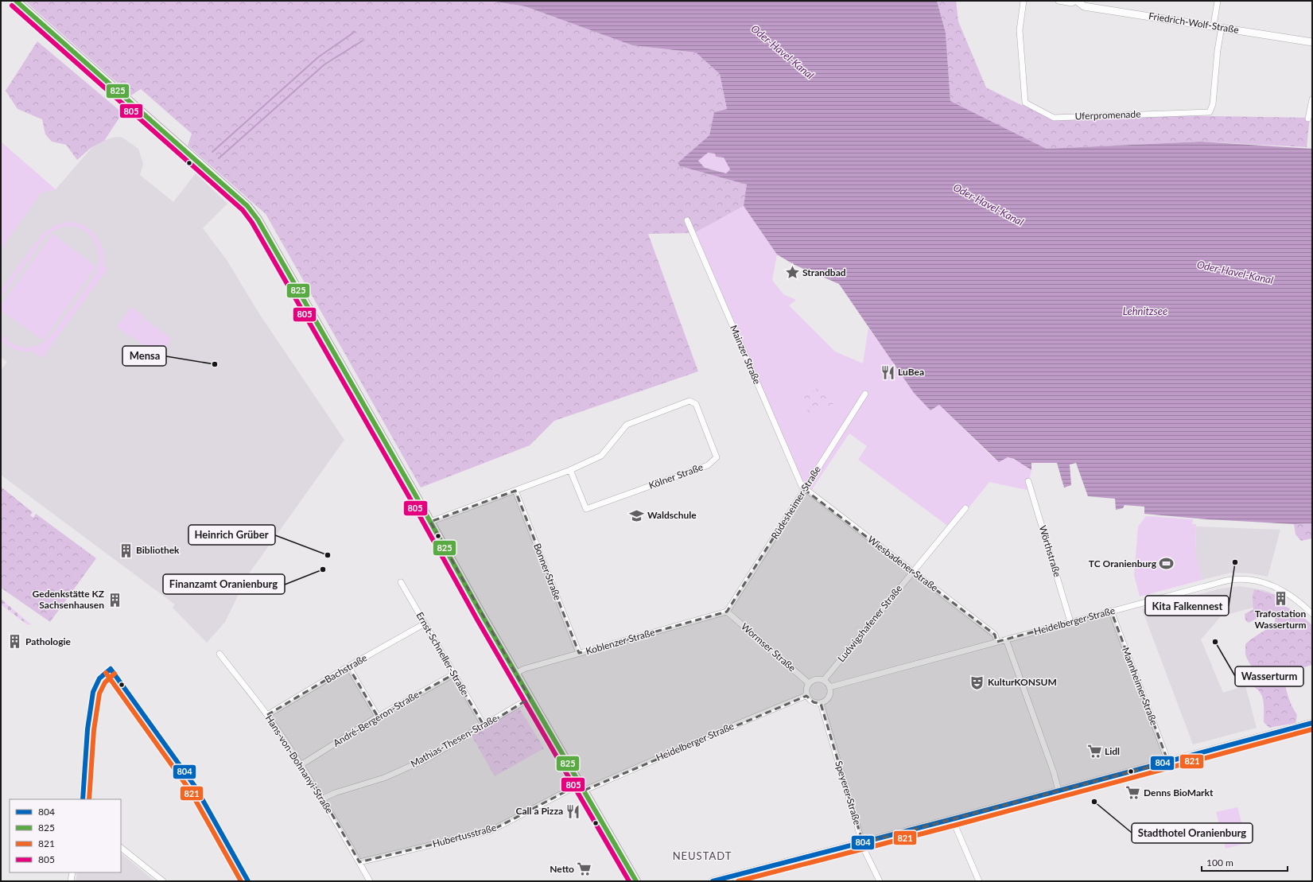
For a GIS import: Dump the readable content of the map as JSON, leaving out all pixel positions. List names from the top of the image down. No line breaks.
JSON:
{"streets":{"street":["Friedrich-Wolf-Straße","Uferpromenade","Mainzer Straße","Kölner Straße","Rüdesheimer Straße","Wörthstraße","Wiesbadener Straße","Bonner Straße","Heidelberger Straße","Ludwigshafener Straße","Koblenzer Straße","Wormser Straße","Ernst-Schneller-Straße","Bachstraße","Mannheimer Straße","André-Bergeron-Straße","Mathias-Thesen-Straße","Hans-von-Dohnanyi-Straße","Speyerer Straße","Hubertusstraße"]},"crossings":[["Friedrich-Wolf-Straße","Uferpromenade"],["Mainzer Straße","Rüdesheimer Straße"],["Mainzer Straße","Wiesbadener Straße"],["Kölner Straße","Bonner Straße"],["Rüdesheimer Straße","Wiesbadener Straße"],["Rüdesheimer Straße","Koblenzer Straße"],["Rüdesheimer Straße","Wormser Straße"],["Wörthstraße","Heidelberger Straße"],["Wiesbadener Straße","Heidelberger Straße"],["Wiesbadener Straße","Ludwigshafener Straße"],["Bonner Straße","Koblenzer Straße"],["Heidelberger Straße","Ludwigshafener Straße"],["Heidelberger Straße","Wormser Straße"],["Heidelberger Straße","Mannheimer Straße"],["Heidelberger Straße","Speyerer Straße"],["Heidelberger Straße","Hubertusstraße"],["Ludwigshafener Straße","Wormser Straße"],["Ludwigshafener Straße","Speyerer Straße"],["Koblenzer Straße","Wormser Straße"],["Wormser Straße","Speyerer Straße"],["Ernst-Schneller-Straße","Bachstraße"],["Ernst-Schneller-Straße","André-Bergeron-Straße"],["Ernst-Schneller-Straße","Mathias-Thesen-Straße"],["Bachstraße","Hans-von-Dohnanyi-Straße"],["André-Bergeron-Straße","Hans-von-Dohnanyi-Straße"],["Mathias-Thesen-Straße","Hans-von-Dohnanyi-Straße"],["Hans-von-Dohnanyi-Straße","Hubertusstraße"]],"districts":["NEUSTADT"],"water":["Oder-Havel-Kanal","Lehnitzsee"],"places":{"place":["Strandbad"],"other":["Mensa","Heinrich Grüber","Kita Falkennest","Finanzamt Oranienburg","Wasserturm","Stadthotel Oranienburg"],"restaurant":["LuBea","Call a Pizza"],"school or university":["Waldschule"],"building":["Bibliothek","Trafostation Wasserturm","Gedenkstätte KZ Sachsenhausen","Pathologie"],"sports":["TC Oranienburg"],"theatre":["KulturKONSUM"],"supermarket":["Lidl","Denns BioMarkt","Netto"]},"lines":["transit line 825","transit line 805","transit line 804","transit line 821"],"legend":["804","825","821","805"],"scale_bar":"100 m"}
